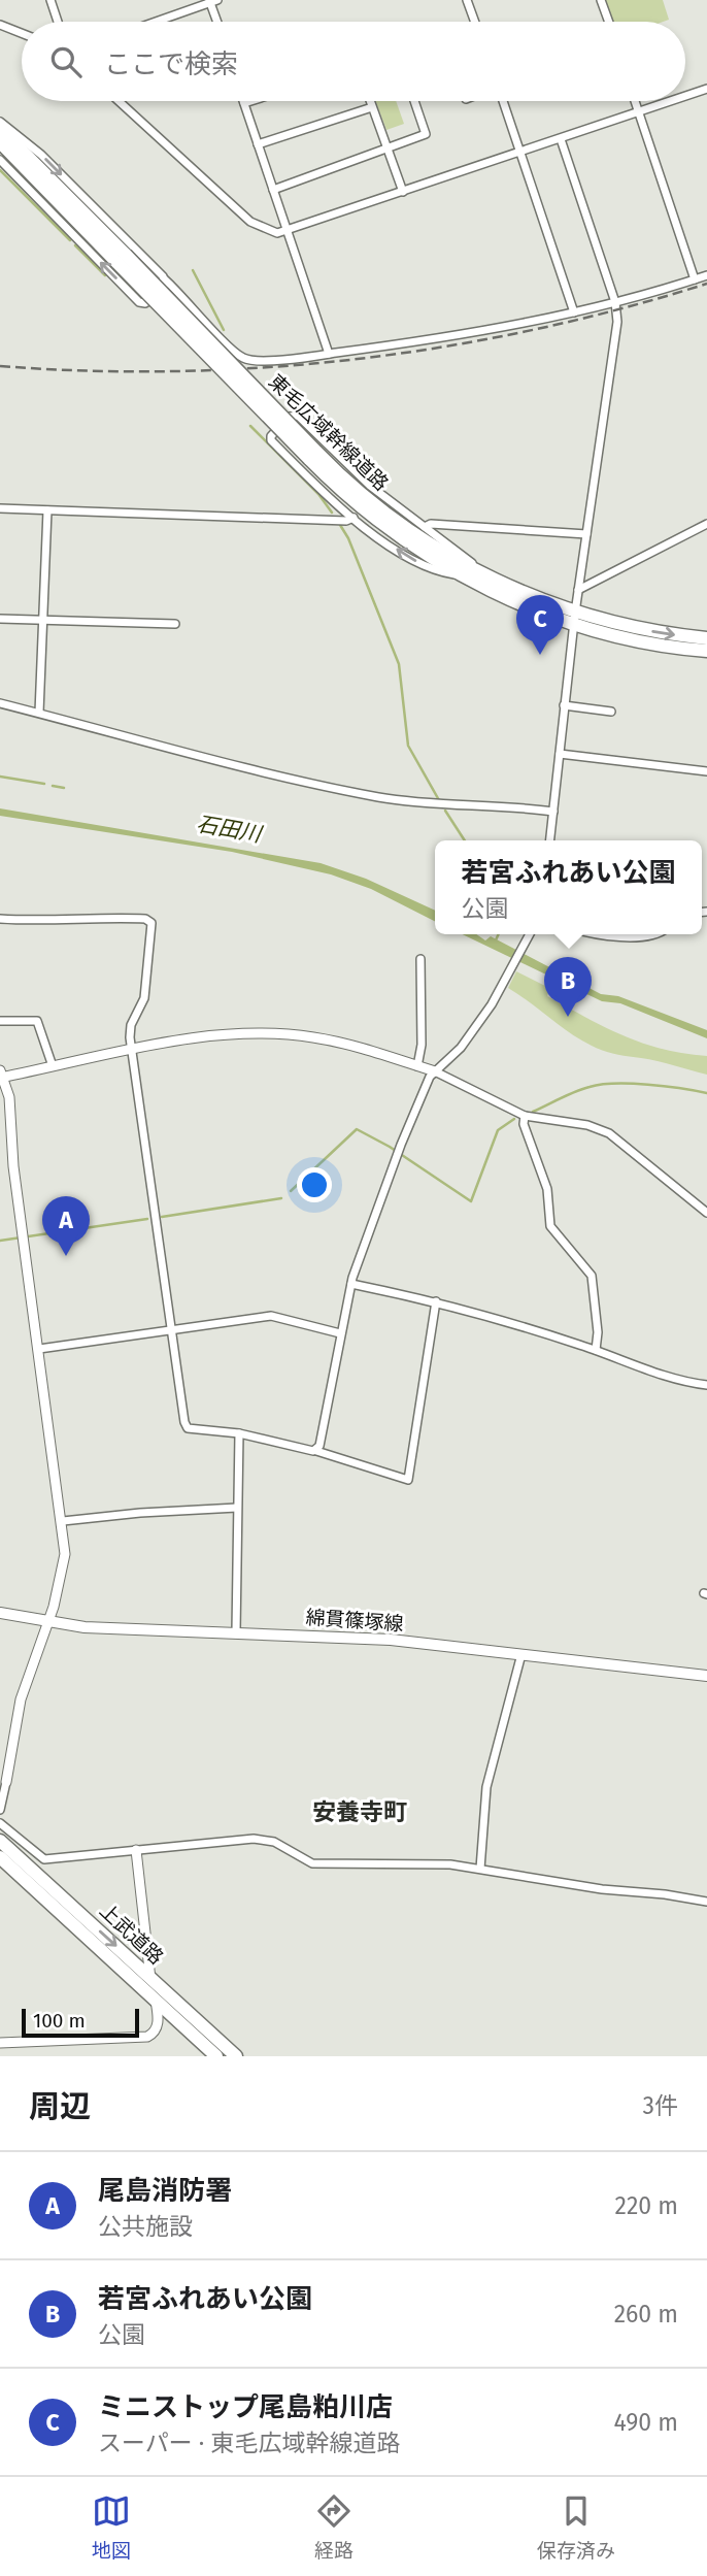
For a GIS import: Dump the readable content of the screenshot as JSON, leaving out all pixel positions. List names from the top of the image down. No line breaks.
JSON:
{"streets":{"highway":["東毛広域幹線道路","上武道路"],"main road":["綿貫篠塚線"]},"districts":["安養寺町"],"water":["石田川"],"scale_bar":"100 m","page":{"search":"ここで検索","pins":["C","B","A"],"popup":["若宮ふれあい公園","公園"],"scale":"100 m","heading":["周辺","3件"],"list":[{"mark":"A","name":"尾島消防署","note":"公共施設","value":"220 m"},{"mark":"B","name":"若宮ふれあい公園","note":"公園","value":"260 m"},{"mark":"C","name":"ミニストップ尾島粕川店","note":"スーパー · 東毛広域幹線道路","value":"490 m"}],"nav":["地図","経路","保存済み"]}}
